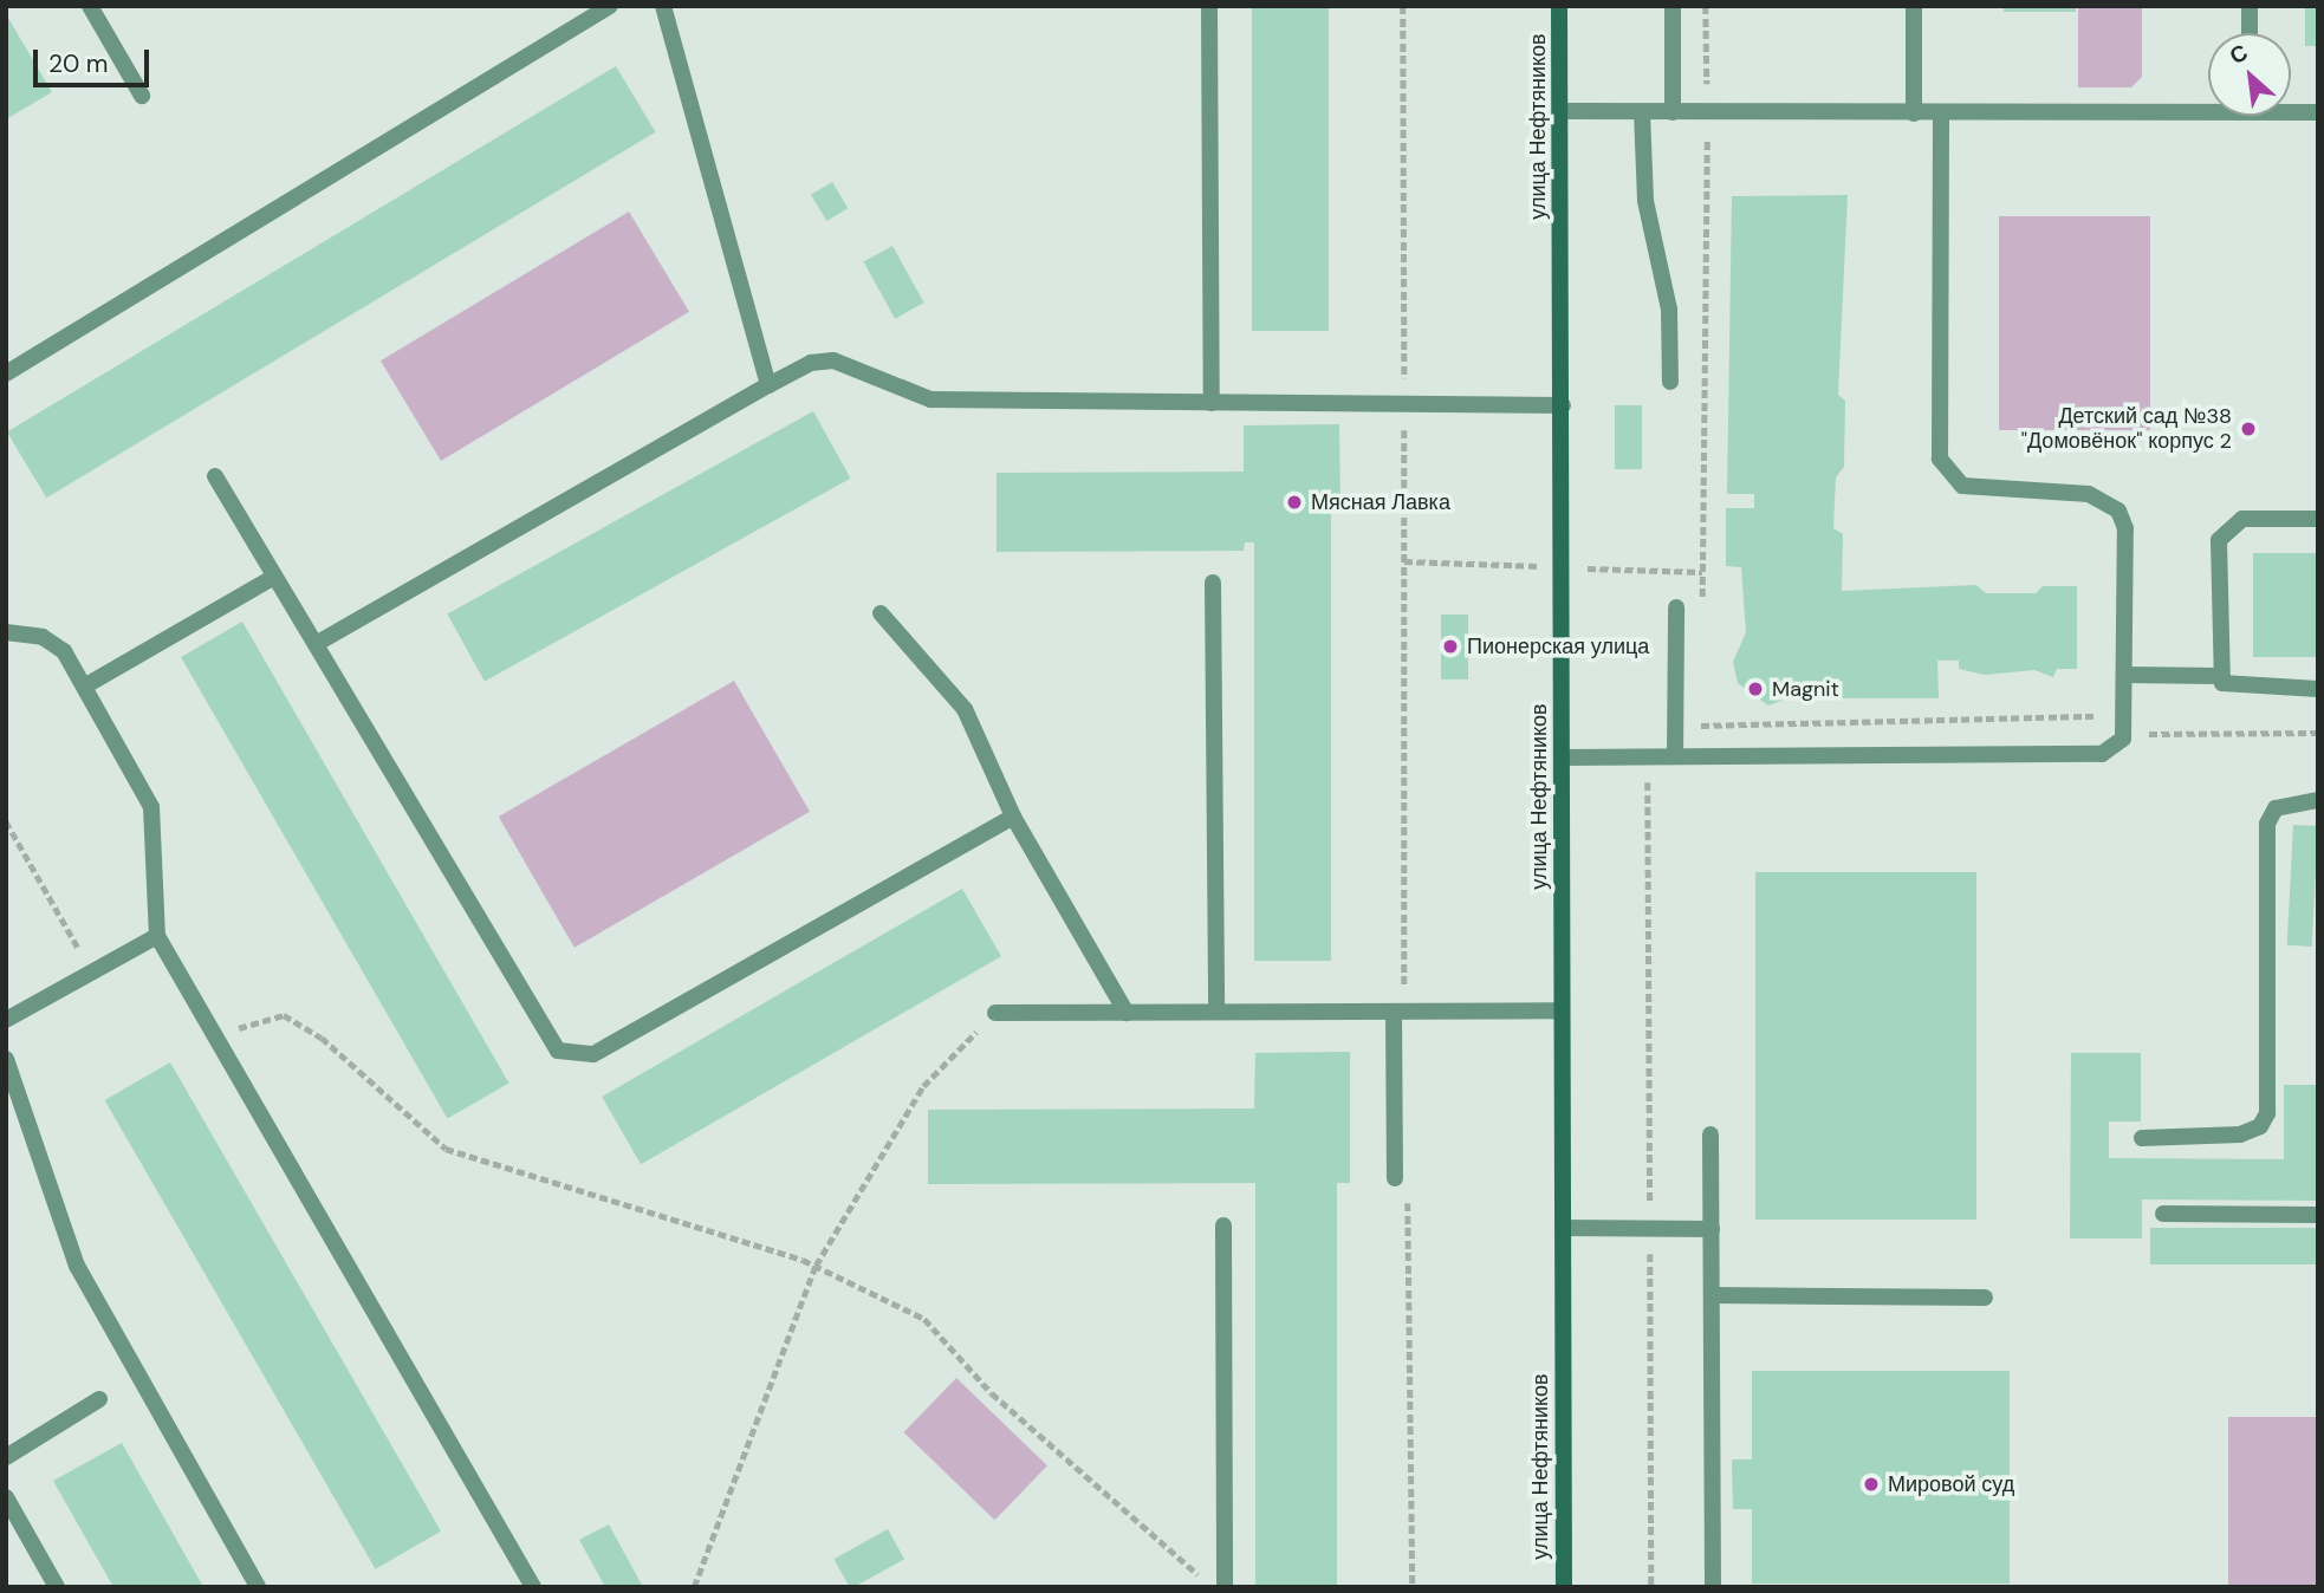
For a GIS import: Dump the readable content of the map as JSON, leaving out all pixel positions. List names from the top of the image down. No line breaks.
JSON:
{"streets":{"main road":["улица Нефтяников"]},"places":["Детский сад №38 \"Домовёнок\" корпус 2","Мясная Лавка","Пионерская улица","Magnit","Мировой суд"],"scale_bar":"20 m","north":"top left"}
